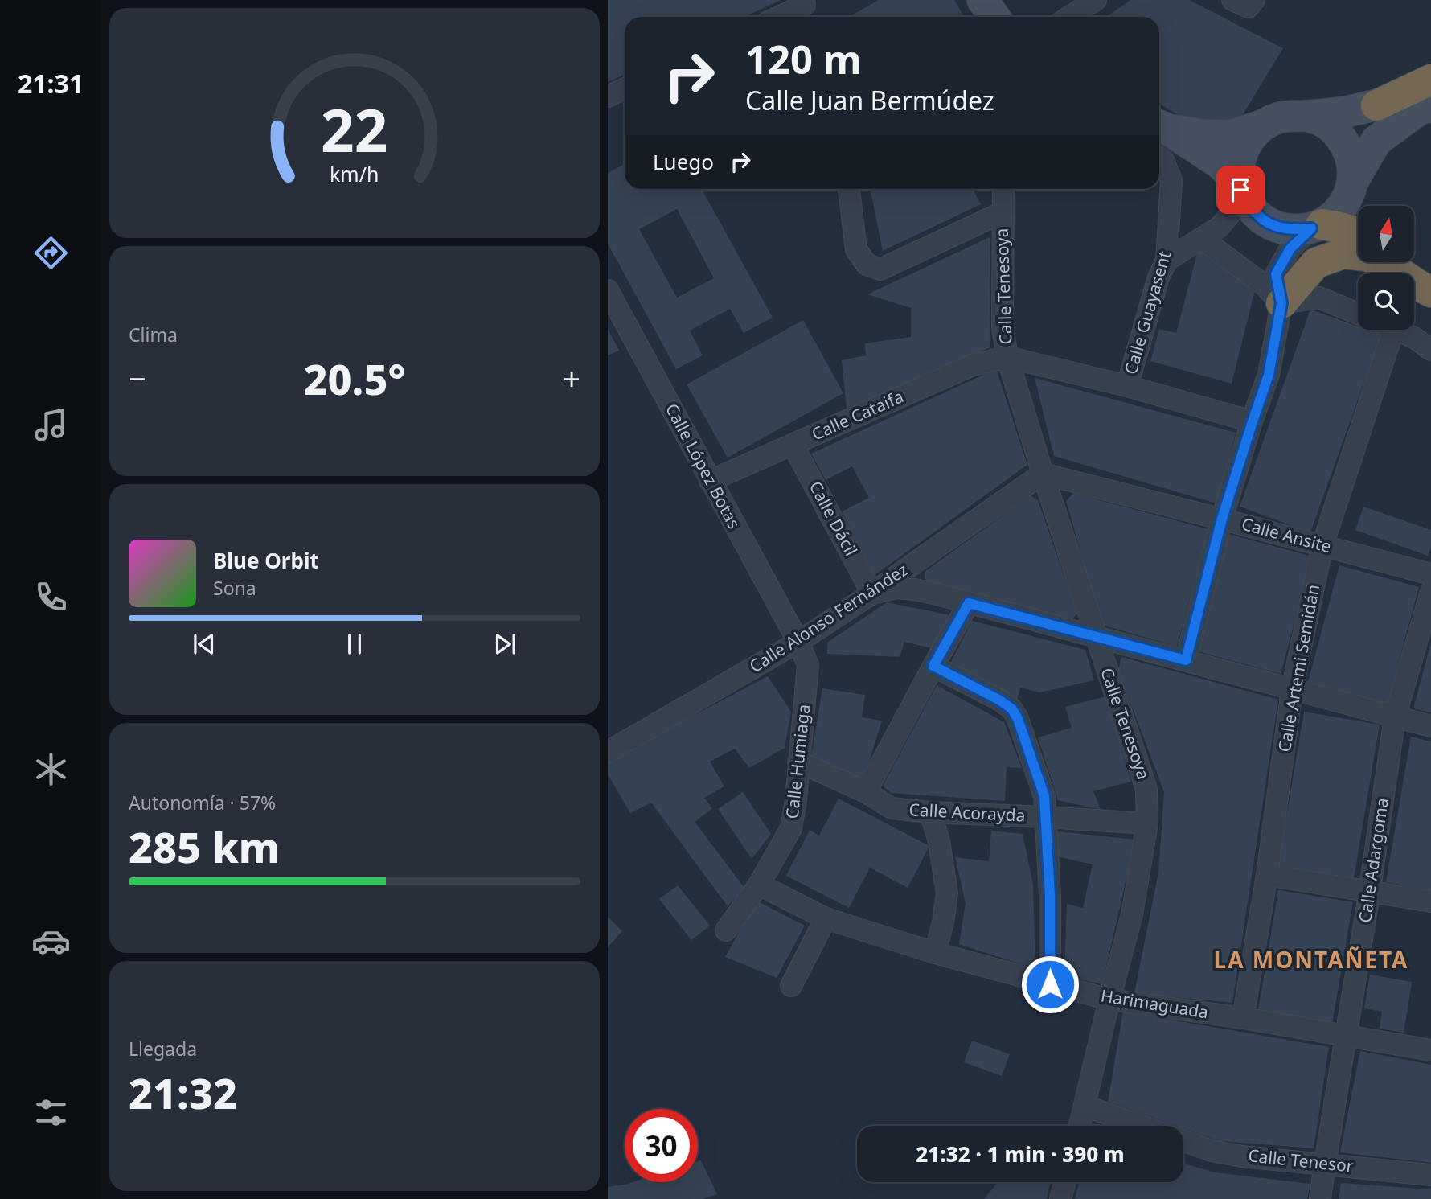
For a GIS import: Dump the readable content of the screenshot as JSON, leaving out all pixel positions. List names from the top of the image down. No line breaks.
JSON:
{"streets":{"street":["Calle Tenesoya","Calle Guayasent","Calle Cataifa","Calle López Botas","Calle Dácil","Calle Ansite","Calle Alonso Fernández","Calle Artemi Semidán","Calle Humiaga","Calle Acorayda","Calle Adargoma","Harimaguada","Calle Tenesor"]},"crossings":[["Calle Tenesoya","Calle Cataifa"],["Calle Tenesoya","Calle Ansite"],["Calle Tenesoya","Calle Alonso Fernández"],["Calle Tenesoya","Calle Acorayda"],["Calle Tenesoya","Harimaguada"],["Calle Cataifa","Calle López Botas"],["Calle Cataifa","Calle Dácil"],["Calle López Botas","Calle Alonso Fernández"],["Calle López Botas","Calle Humiaga"],["Calle Dácil","Calle Alonso Fernández"],["Calle Ansite","Calle Alonso Fernández"],["Calle Ansite","Calle Artemi Semidán"],["Calle Alonso Fernández","Calle Humiaga"],["Calle Artemi Semidán","Harimaguada"],["Calle Humiaga","Calle Acorayda"],["Calle Humiaga","Harimaguada"],["Calle Adargoma","Harimaguada"],["Calle Adargoma","Calle Tenesor"]],"districts":["LA MONTAÑETA"],"north":"top","page":{"tabs":"21:31","turn":["120 m","Calle Juan Bermúdez"],"then":"Luego","tile":["Clima",["Autonomía · 57%","285 km"],["Llegada","21:32"]],"heat":["−","20.5°","+"],"song":["Blue Orbit","Sona"],"limit":"30","trip":"21:32 · 1 min · 390 m","gauge":["22","km/h"]}}
